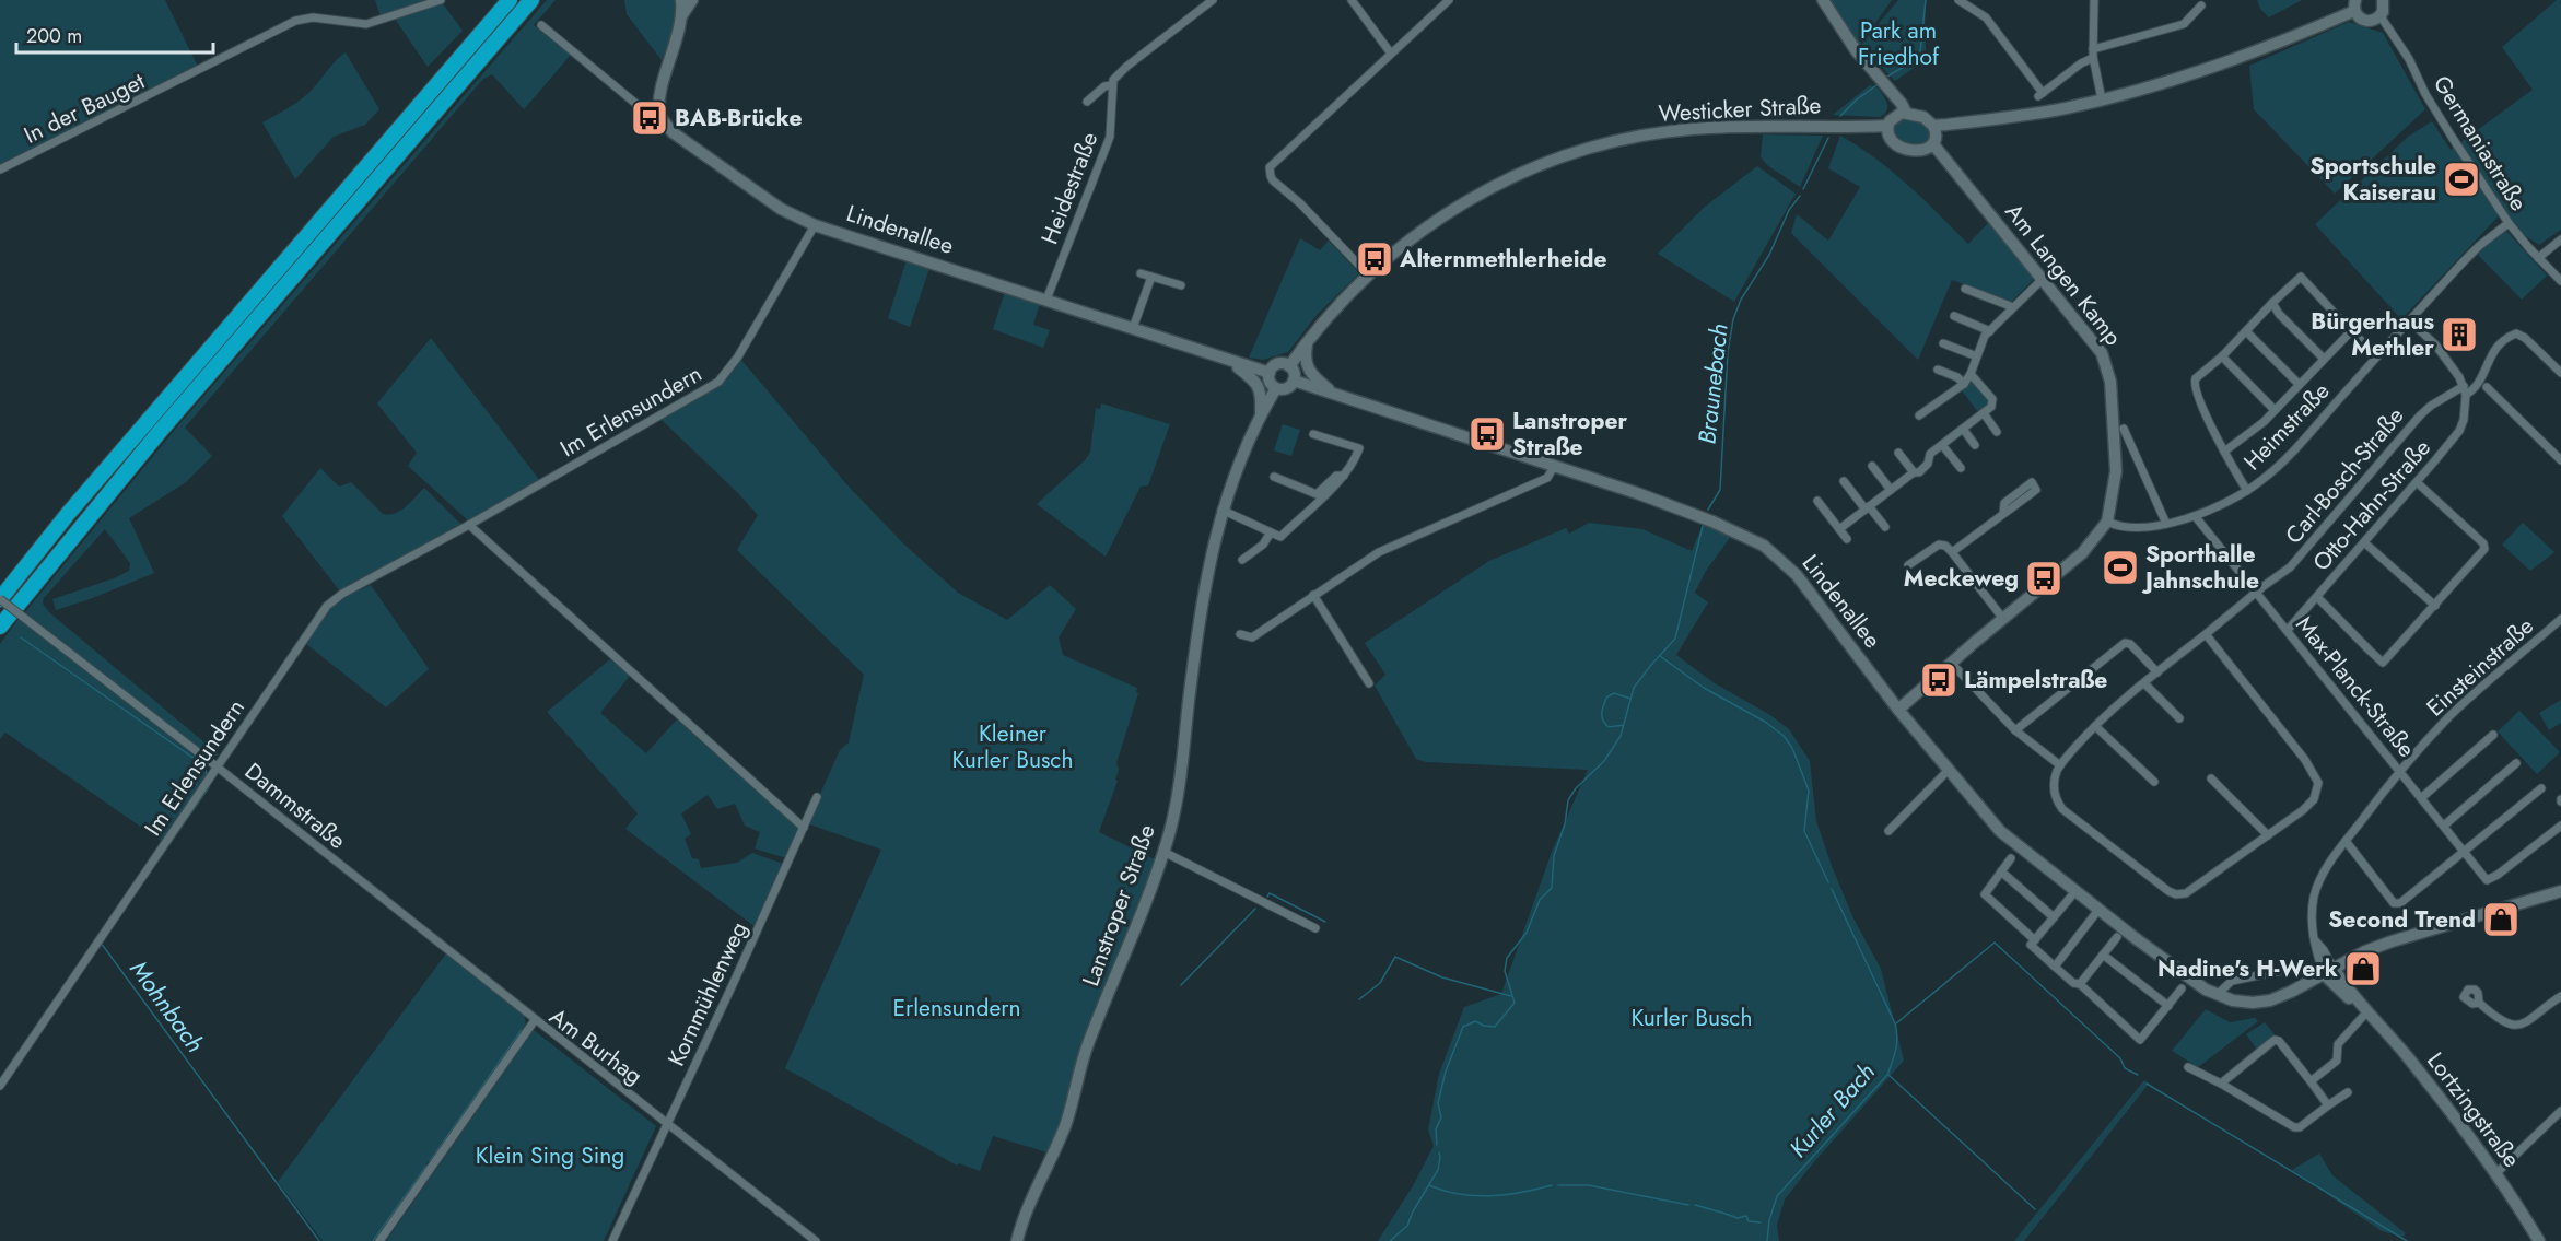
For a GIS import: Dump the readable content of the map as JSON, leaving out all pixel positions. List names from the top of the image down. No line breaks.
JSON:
{"streets":{"street":["In der Bauget","Westicker Straße","Germaniastraße","Heidestraße","Lindenallee","Am Langen Kamp","Im Erlensundern","Heimstraße","Carl-Bosch-Straße","Otto-Hahn-Straße","Einsteinstraße","Max-Planck-Straße","Dammstraße","Lanstroper Straße","Kornmühlenweg","Am Burhag","Lortzingstraße"]},"crossings":[["Westicker Straße","Lindenallee"],["Westicker Straße","Am Langen Kamp"],["Westicker Straße","Lanstroper Straße"],["Germaniastraße","Heimstraße"],["Heidestraße","Lindenallee"],["Lindenallee","Am Langen Kamp"],["Lindenallee","Im Erlensundern"],["Lindenallee","Lanstroper Straße"],["Am Langen Kamp","Heimstraße"],["Im Erlensundern","Dammstraße"],["Heimstraße","Otto-Hahn-Straße"],["Heimstraße","Max-Planck-Straße"],["Carl-Bosch-Straße","Otto-Hahn-Straße"],["Carl-Bosch-Straße","Max-Planck-Straße"],["Otto-Hahn-Straße","Max-Planck-Straße"],["Einsteinstraße","Max-Planck-Straße"],["Einsteinstraße","Lortzingstraße"],["Dammstraße","Am Burhag"],["Kornmühlenweg","Am Burhag"]],"water":["Braunebach","Mohnbach","Kurler Bach"],"parks":["Park am Friedhof","Kleiner Kurler Busch","Erlensundern","Kurler Busch","Klein Sing Sing"],"places":{"bus stop":["BAB-Brücke","Alternmethlerheide","Lanstroper Straße","Meckeweg","Lämpelstraße"],"sports":["Sportschule Kaiserau","Sporthalle Jahnschule"],"building":["Bürgerhaus Methler"],"shop":["Second Trend","Nadine's H-Werk"]},"scale_bar":"200 m"}
